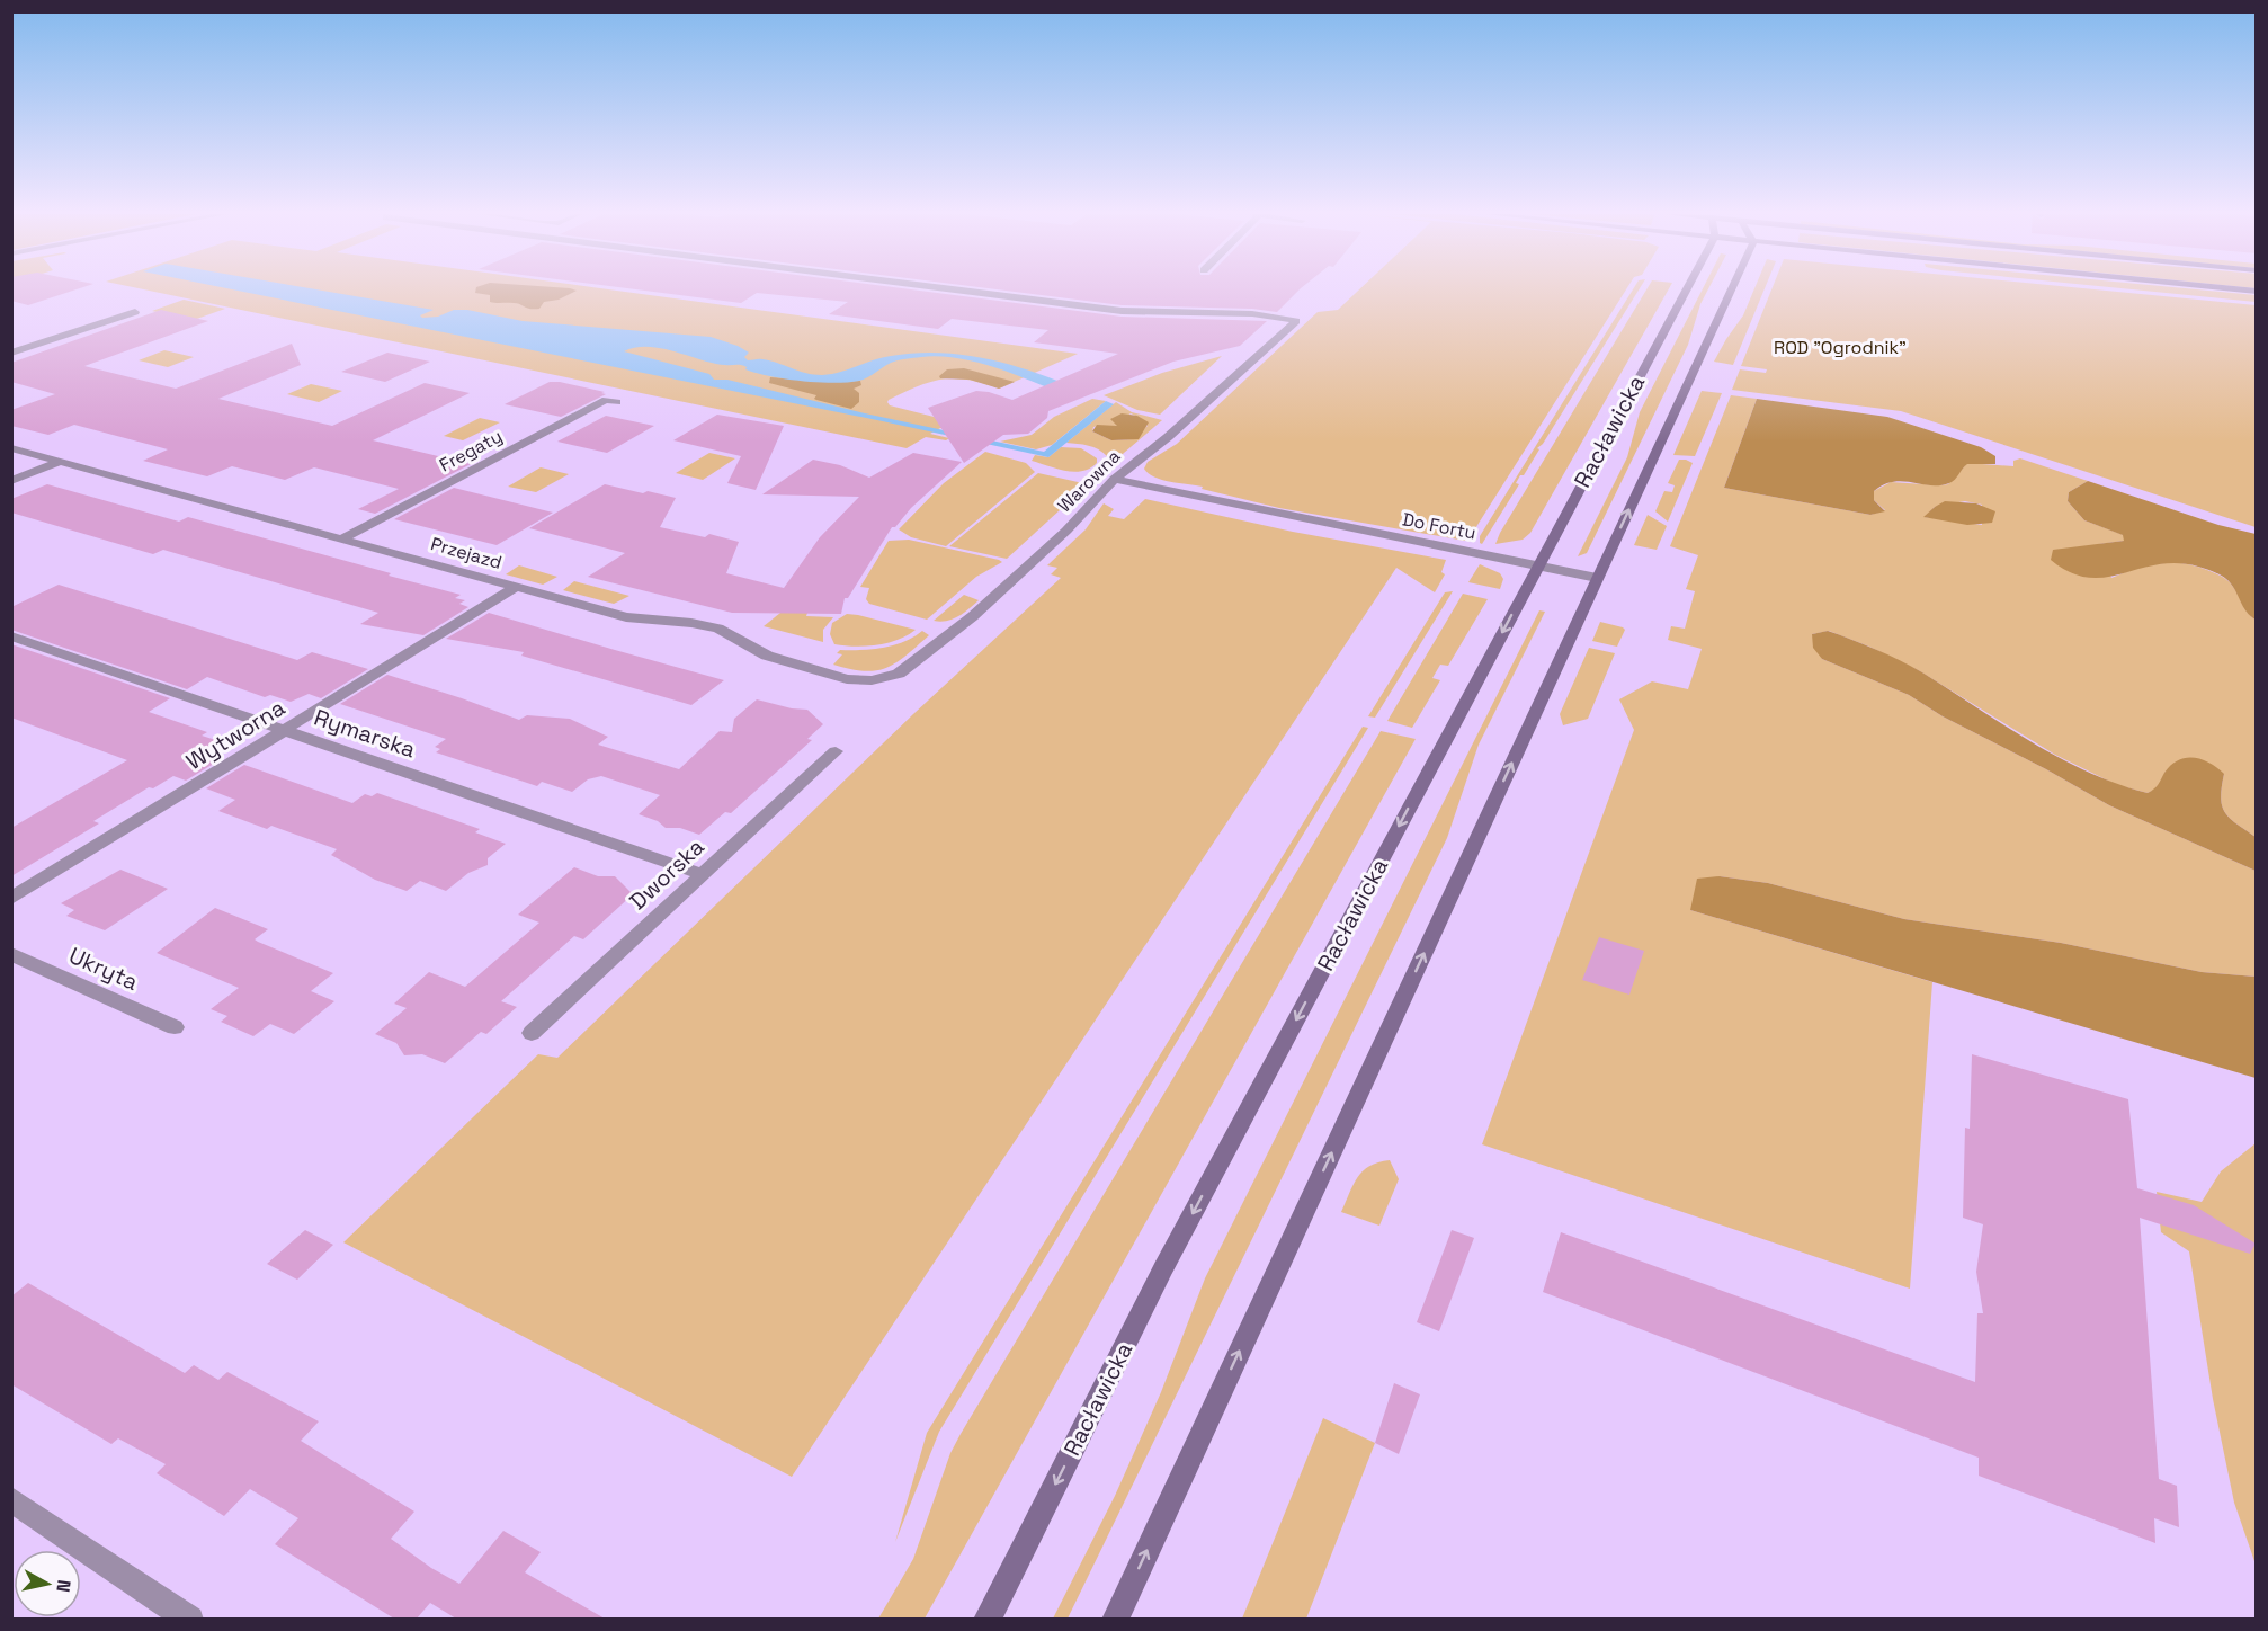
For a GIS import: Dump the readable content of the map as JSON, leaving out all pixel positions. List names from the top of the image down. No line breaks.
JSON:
{"streets":{"main road":["Racławicka"],"street":["Fregaty","Warowna","Do Fortu","Przejazd","Rymarska","Wytworna","Dworska","Ukryta"]},"crossings":[["Racławicka","Do Fortu"],["Fregaty","Przejazd"],["Warowna","Do Fortu"],["Warowna","Przejazd"],["Przejazd","Wytworna"],["Rymarska","Wytworna"],["Rymarska","Dworska"]],"parks":["ROD \"Ogrodnik\""],"north":"right"}
